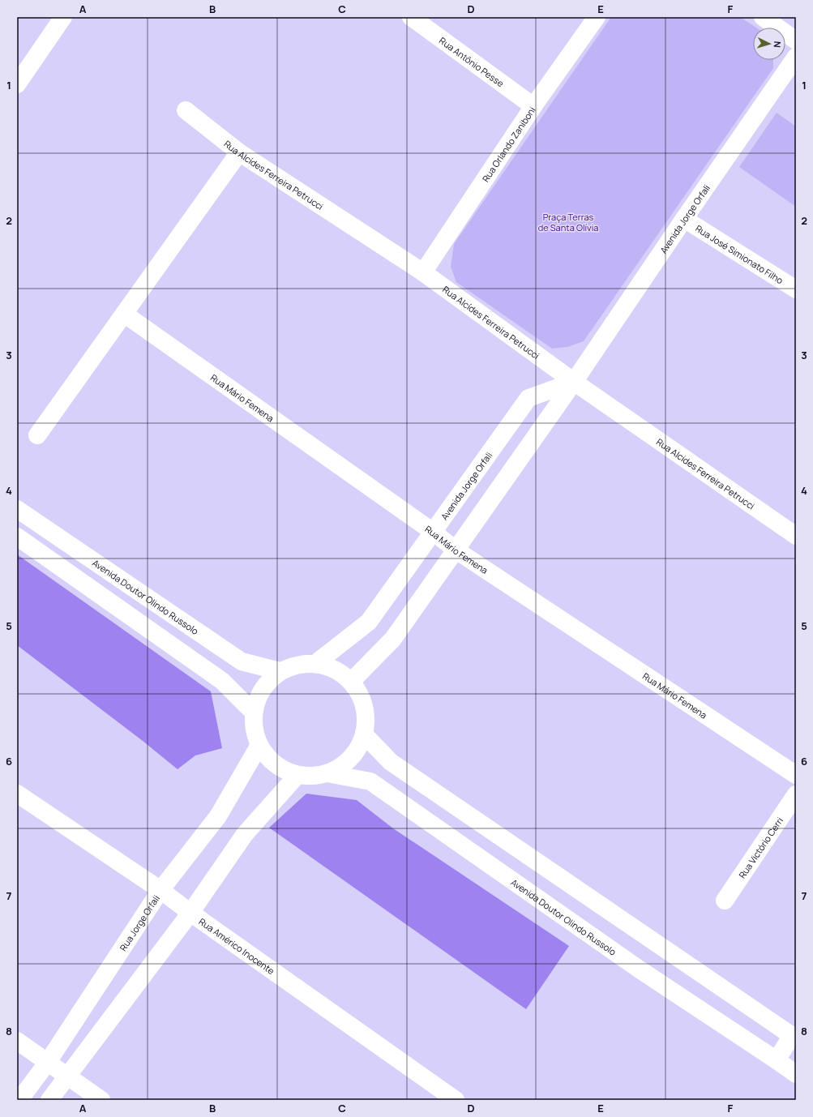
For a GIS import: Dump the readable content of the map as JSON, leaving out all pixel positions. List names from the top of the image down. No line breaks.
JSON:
{"streets":{"street":["Rua Antônio Pesse","Rua Orlando Zaniboni","Rua Alcídes Ferreira Petrucci","Avenida Jorge Orfali","Rua José Simionato Filho","Rua Mário Femena","Avenida Doutor Olindo Russolo","Rua Victório Cerri","Rua Jorge Orfali","Rua Américo Inocente"]},"crossings":[["Rua Antônio Pesse","Rua Orlando Zaniboni"],["Rua Orlando Zaniboni","Rua Alcídes Ferreira Petrucci"],["Rua Alcídes Ferreira Petrucci","Avenida Jorge Orfali"],["Avenida Jorge Orfali","Rua José Simionato Filho"],["Avenida Jorge Orfali","Rua Mário Femena"],["Avenida Jorge Orfali","Avenida Doutor Olindo Russolo"],["Avenida Jorge Orfali","Rua Jorge Orfali"],["Avenida Doutor Olindo Russolo","Rua Jorge Orfali"],["Rua Jorge Orfali","Rua Américo Inocente"]],"parks":["Praça Terras de Santa Olívia"],"north":"right","grid":{"columns":["A","B","C","D","E","F"],"rows":["1","2","3","4","5","6","7","8"]}}
